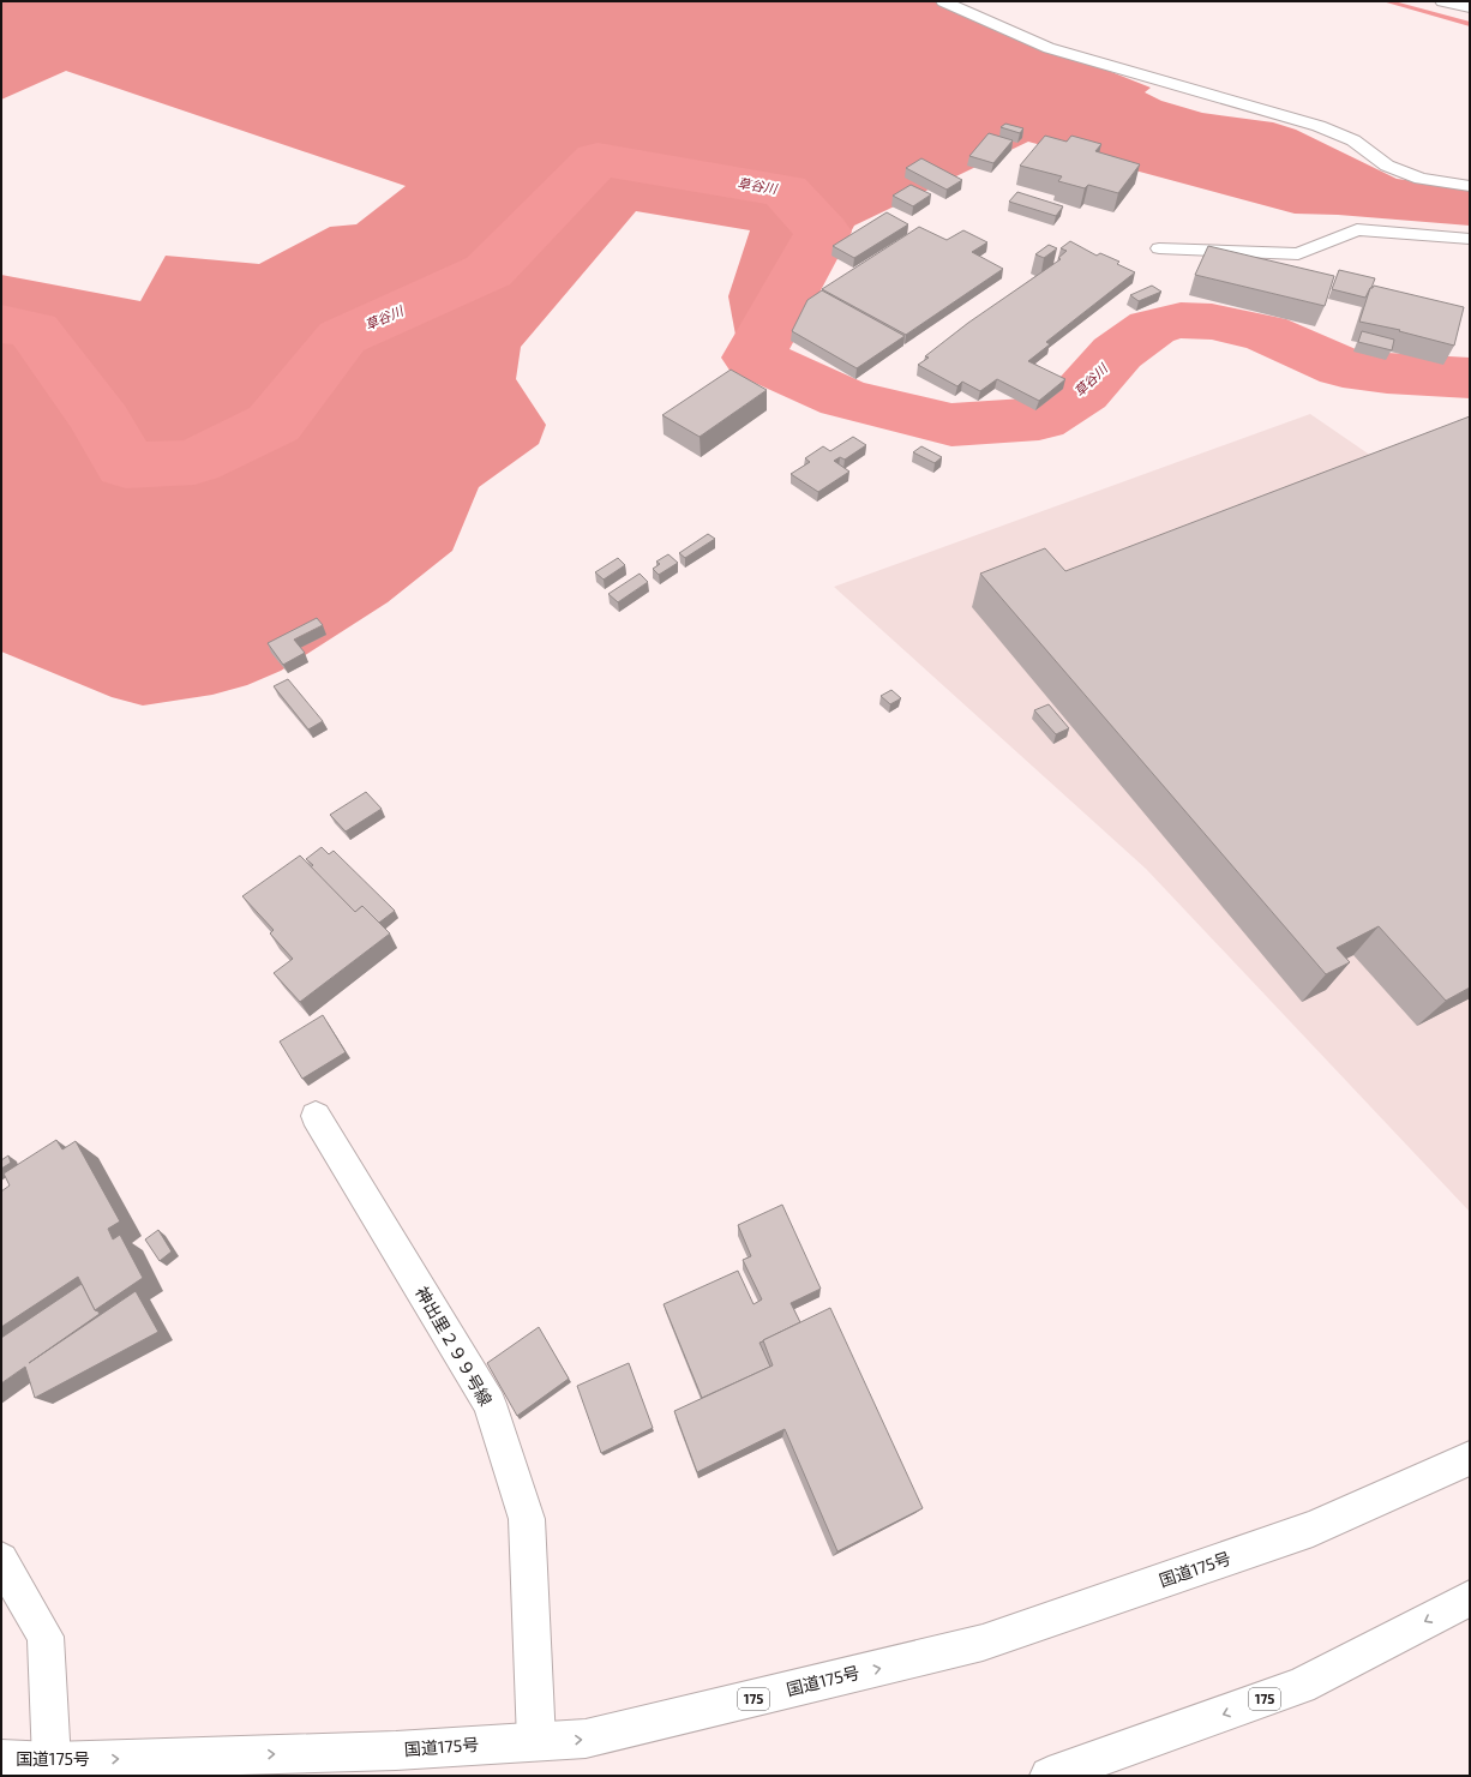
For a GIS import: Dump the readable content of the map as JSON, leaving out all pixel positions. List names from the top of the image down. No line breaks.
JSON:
{"streets":{"main road":["神出里２９９号線","国道175号","175"]},"crossings":[["神出里２９９号線","国道175号"]],"water":["草谷川"]}
